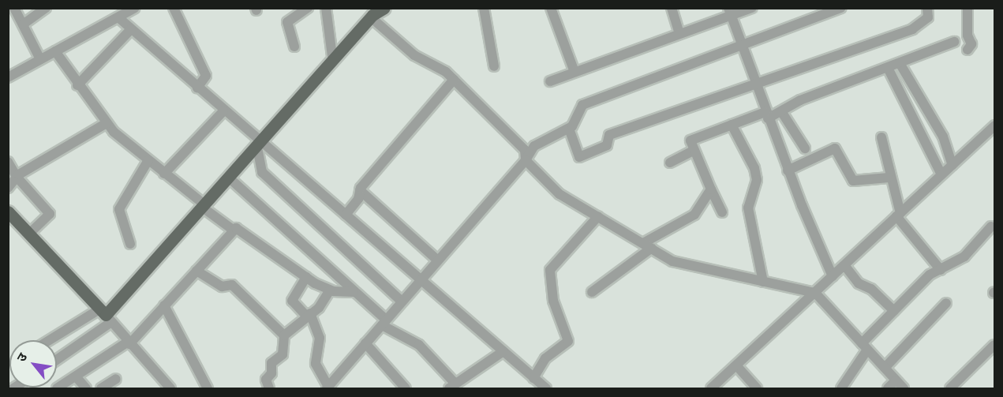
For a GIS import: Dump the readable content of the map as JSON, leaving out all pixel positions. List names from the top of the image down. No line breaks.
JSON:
{"north":"top left"}
